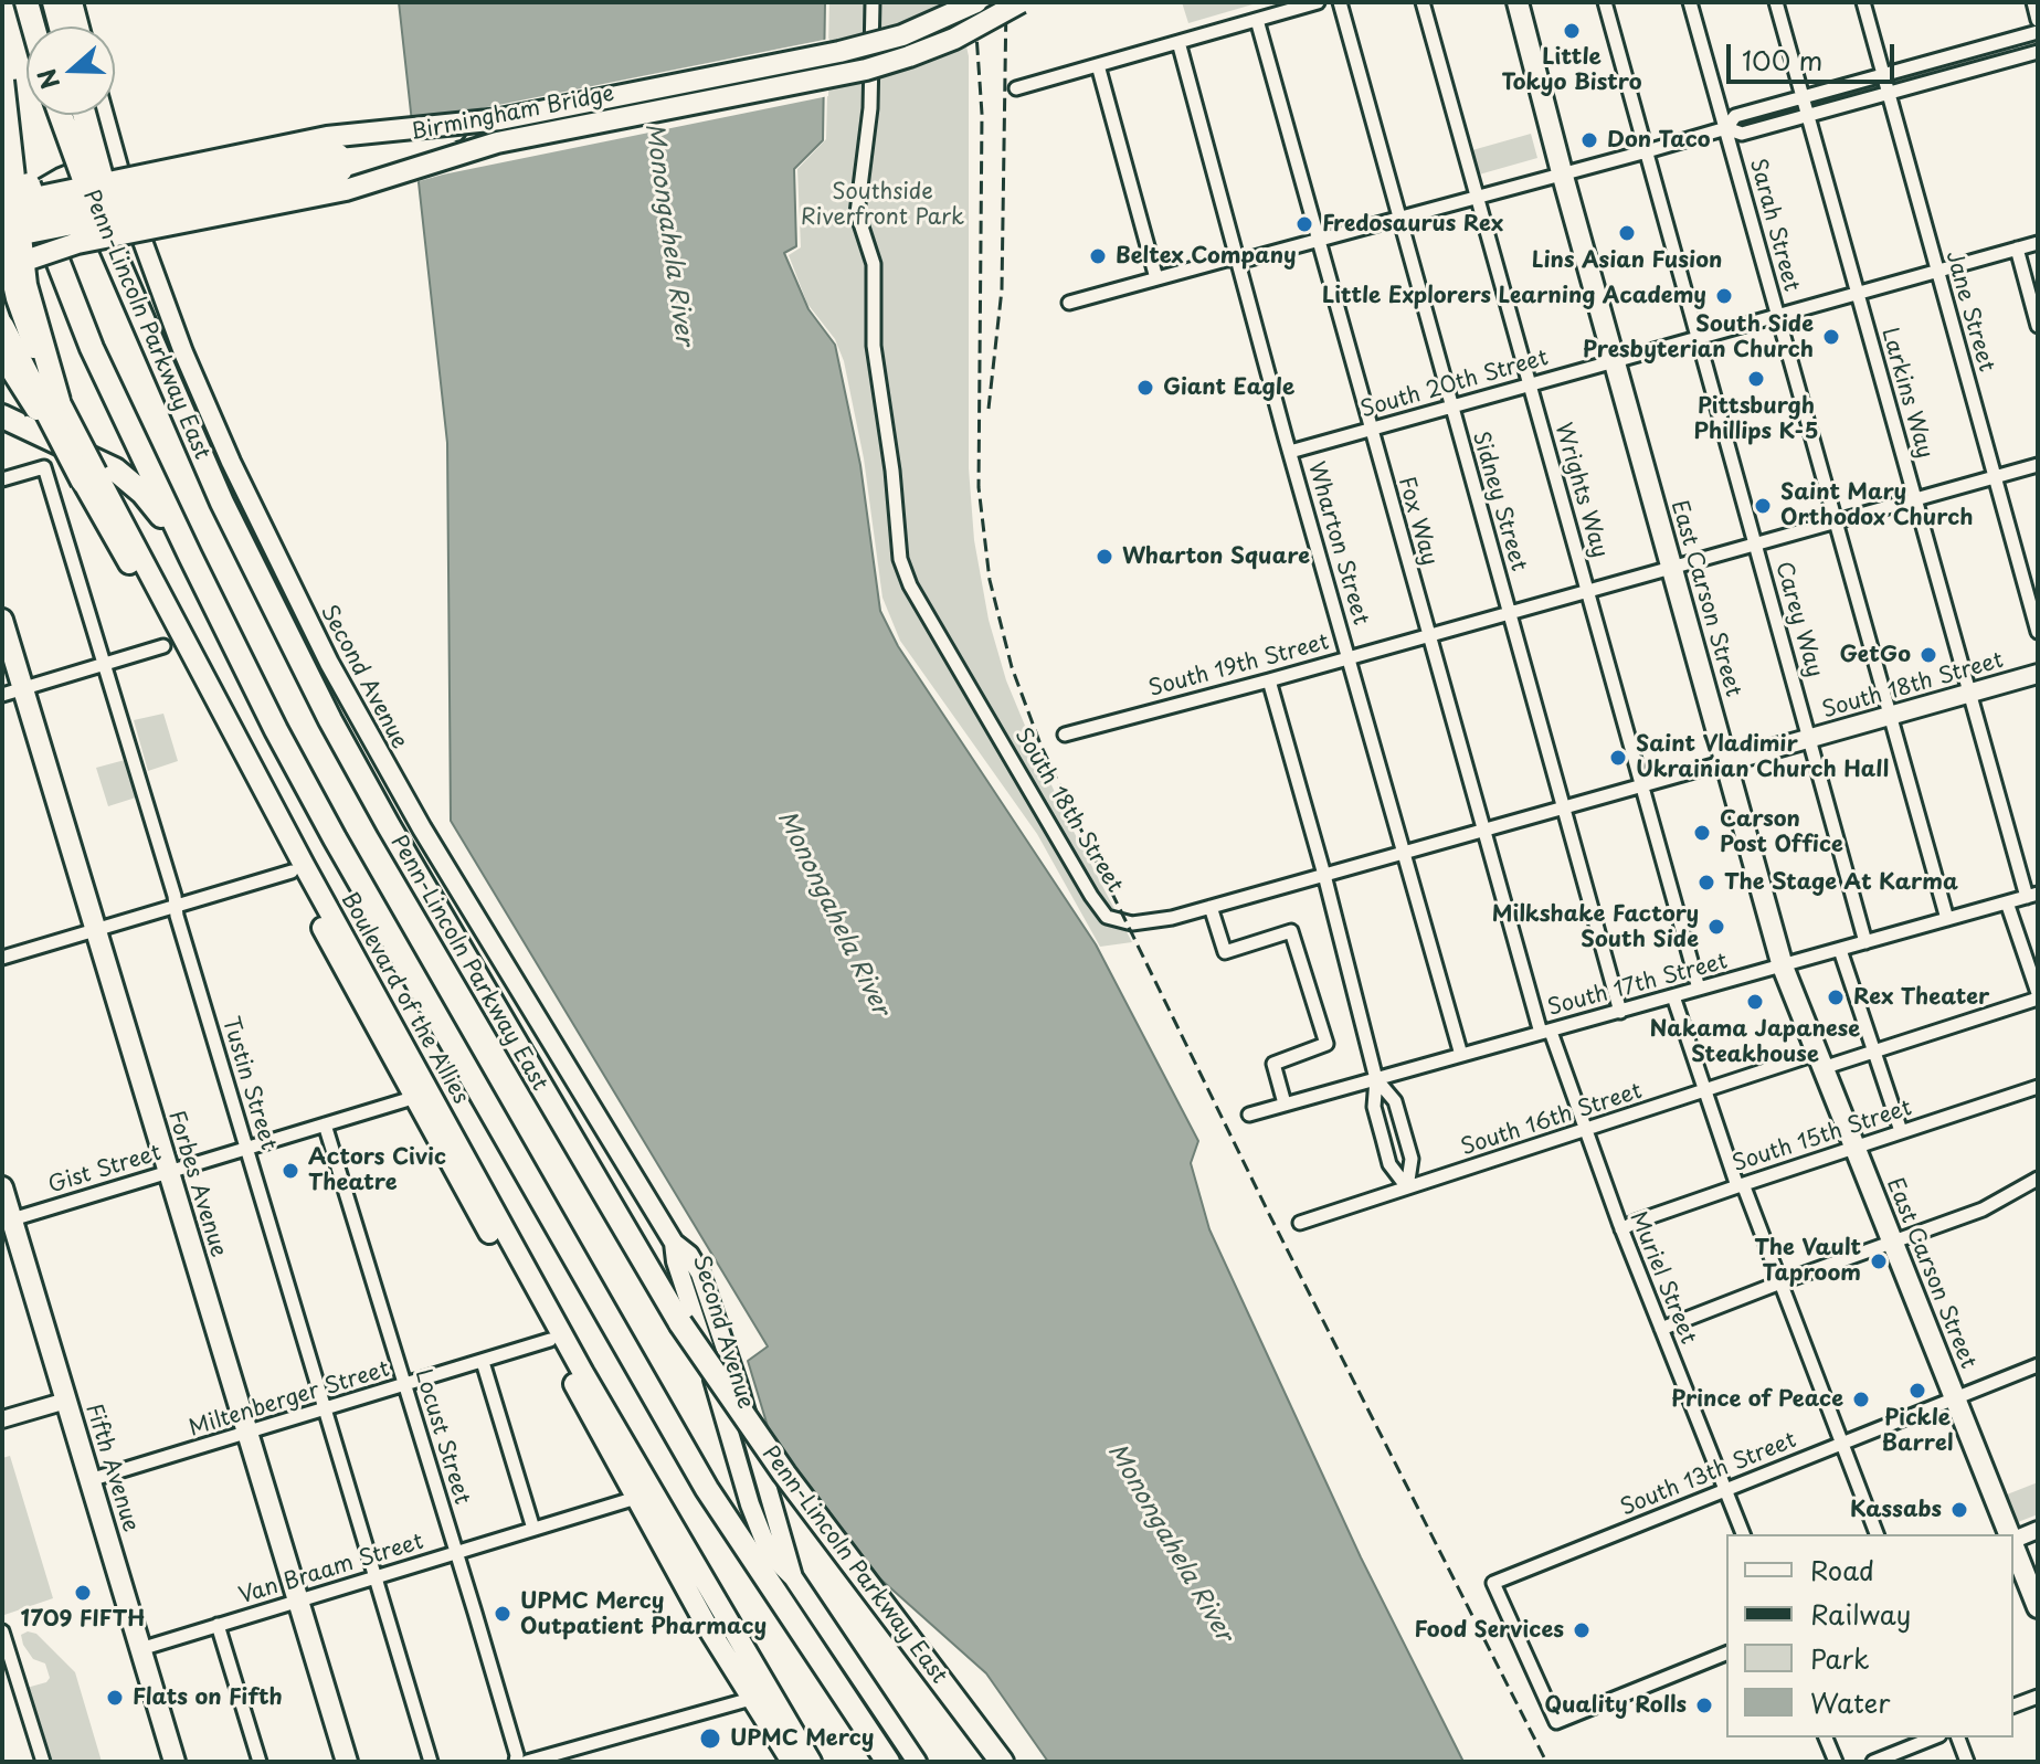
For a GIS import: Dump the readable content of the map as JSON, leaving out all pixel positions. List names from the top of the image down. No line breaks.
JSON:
{"streets":{"highway":["Penn-Lincoln Parkway East"],"main road":["Birmingham Bridge","East Carson Street","Second Avenue","South 18th Street","Boulevard of the Allies","Forbes Avenue","Fifth Avenue"],"street":["Sarah Street","Jane Street","South 20th Street","Larkins Way","Wrights Way","Sidney Street","Fox Way","Wharton Street","Carey Way","South 19th Street","South 17th Street","Tustin Street","South 16th Street","South 15th Street","Gist Street","Muriel Street","Miltenberger Street","Locust Street","South 13th Street","Van Braam Street"]},"crossings":[["Birmingham Bridge","Boulevard of the Allies"],["Sarah Street","South 20th Street"],["Sarah Street","South 19th Street"],["Sarah Street","South 18th Street"],["Sarah Street","South 17th Street"],["Jane Street","South 20th Street"],["Jane Street","South 19th Street"],["South 20th Street","Larkins Way"],["South 20th Street","Wrights Way"],["South 20th Street","Sidney Street"],["South 20th Street","Fox Way"],["South 20th Street","Wharton Street"],["South 20th Street","East Carson Street"],["South 20th Street","Carey Way"],["Larkins Way","South 19th Street"],["Larkins Way","South 18th Street"],["Larkins Way","South 17th Street"],["Wrights Way","South 19th Street"],["Wrights Way","South 18th Street"],["Wrights Way","South 17th Street"],["Sidney Street","South 19th Street"],["Sidney Street","South 18th Street"],["Sidney Street","South 17th Street"],["Fox Way","South 19th Street"],["Fox Way","South 18th Street"],["Fox Way","South 17th Street"],["Fox Way","Muriel Street"],["Wharton Street","South 19th Street"],["Wharton Street","South 18th Street"],["Wharton Street","South 17th Street"],["East Carson Street","South 19th Street"],["East Carson Street","South 18th Street"],["East Carson Street","South 17th Street"],["East Carson Street","South 16th Street"],["East Carson Street","South 15th Street"],["East Carson Street","South 13th Street"],["Carey Way","South 19th Street"],["Carey Way","South 18th Street"],["Carey Way","South 17th Street"],["South 17th Street","Muriel Street"],["Boulevard of the Allies","Gist Street"],["Boulevard of the Allies","Miltenberger Street"],["Boulevard of the Allies","Van Braam Street"],["Tustin Street","Gist Street"],["Tustin Street","Miltenberger Street"],["Tustin Street","Van Braam Street"],["South 16th Street","Muriel Street"],["South 15th Street","Muriel Street"],["Gist Street","Forbes Avenue"],["Gist Street","Locust Street"],["Gist Street","Fifth Avenue"],["Forbes Avenue","Miltenberger Street"],["Forbes Avenue","Van Braam Street"],["Muriel Street","South 13th Street"],["Miltenberger Street","Locust Street"],["Miltenberger Street","Fifth Avenue"],["Locust Street","Van Braam Street"],["Fifth Avenue","Van Braam Street"]],"water":["Monongahela River"],"parks":["Southside Riverfront Park"],"places":["Little Tokyo Bistro","Don Taco","Fredosaurus Rex","Lins Asian Fusion","Beltex Company","Little Explorers Learning Academy","South Side Presbyterian Church","Pittsburgh Phillips K-5","Giant Eagle","Saint Mary Orthodox Church","Wharton Square","GetGo","Saint Vladimir Ukrainian Church Hall","Carson Post Office","The Stage At Karma","Milkshake Factory South Side","Rex Theater","Nakama Japanese Steakhouse","Actors Civic Theatre","The Vault Taproom","Pickle Barrel","Prince of Peace","Kassabs","1709 FIFTH","UPMC Mercy Outpatient Pharmacy","Food Services","Flats on Fifth","Quality Rolls","UPMC Mercy"],"legend":["Road","Railway","Park","Water"],"scale_bar":"100 m","north":"left"}
